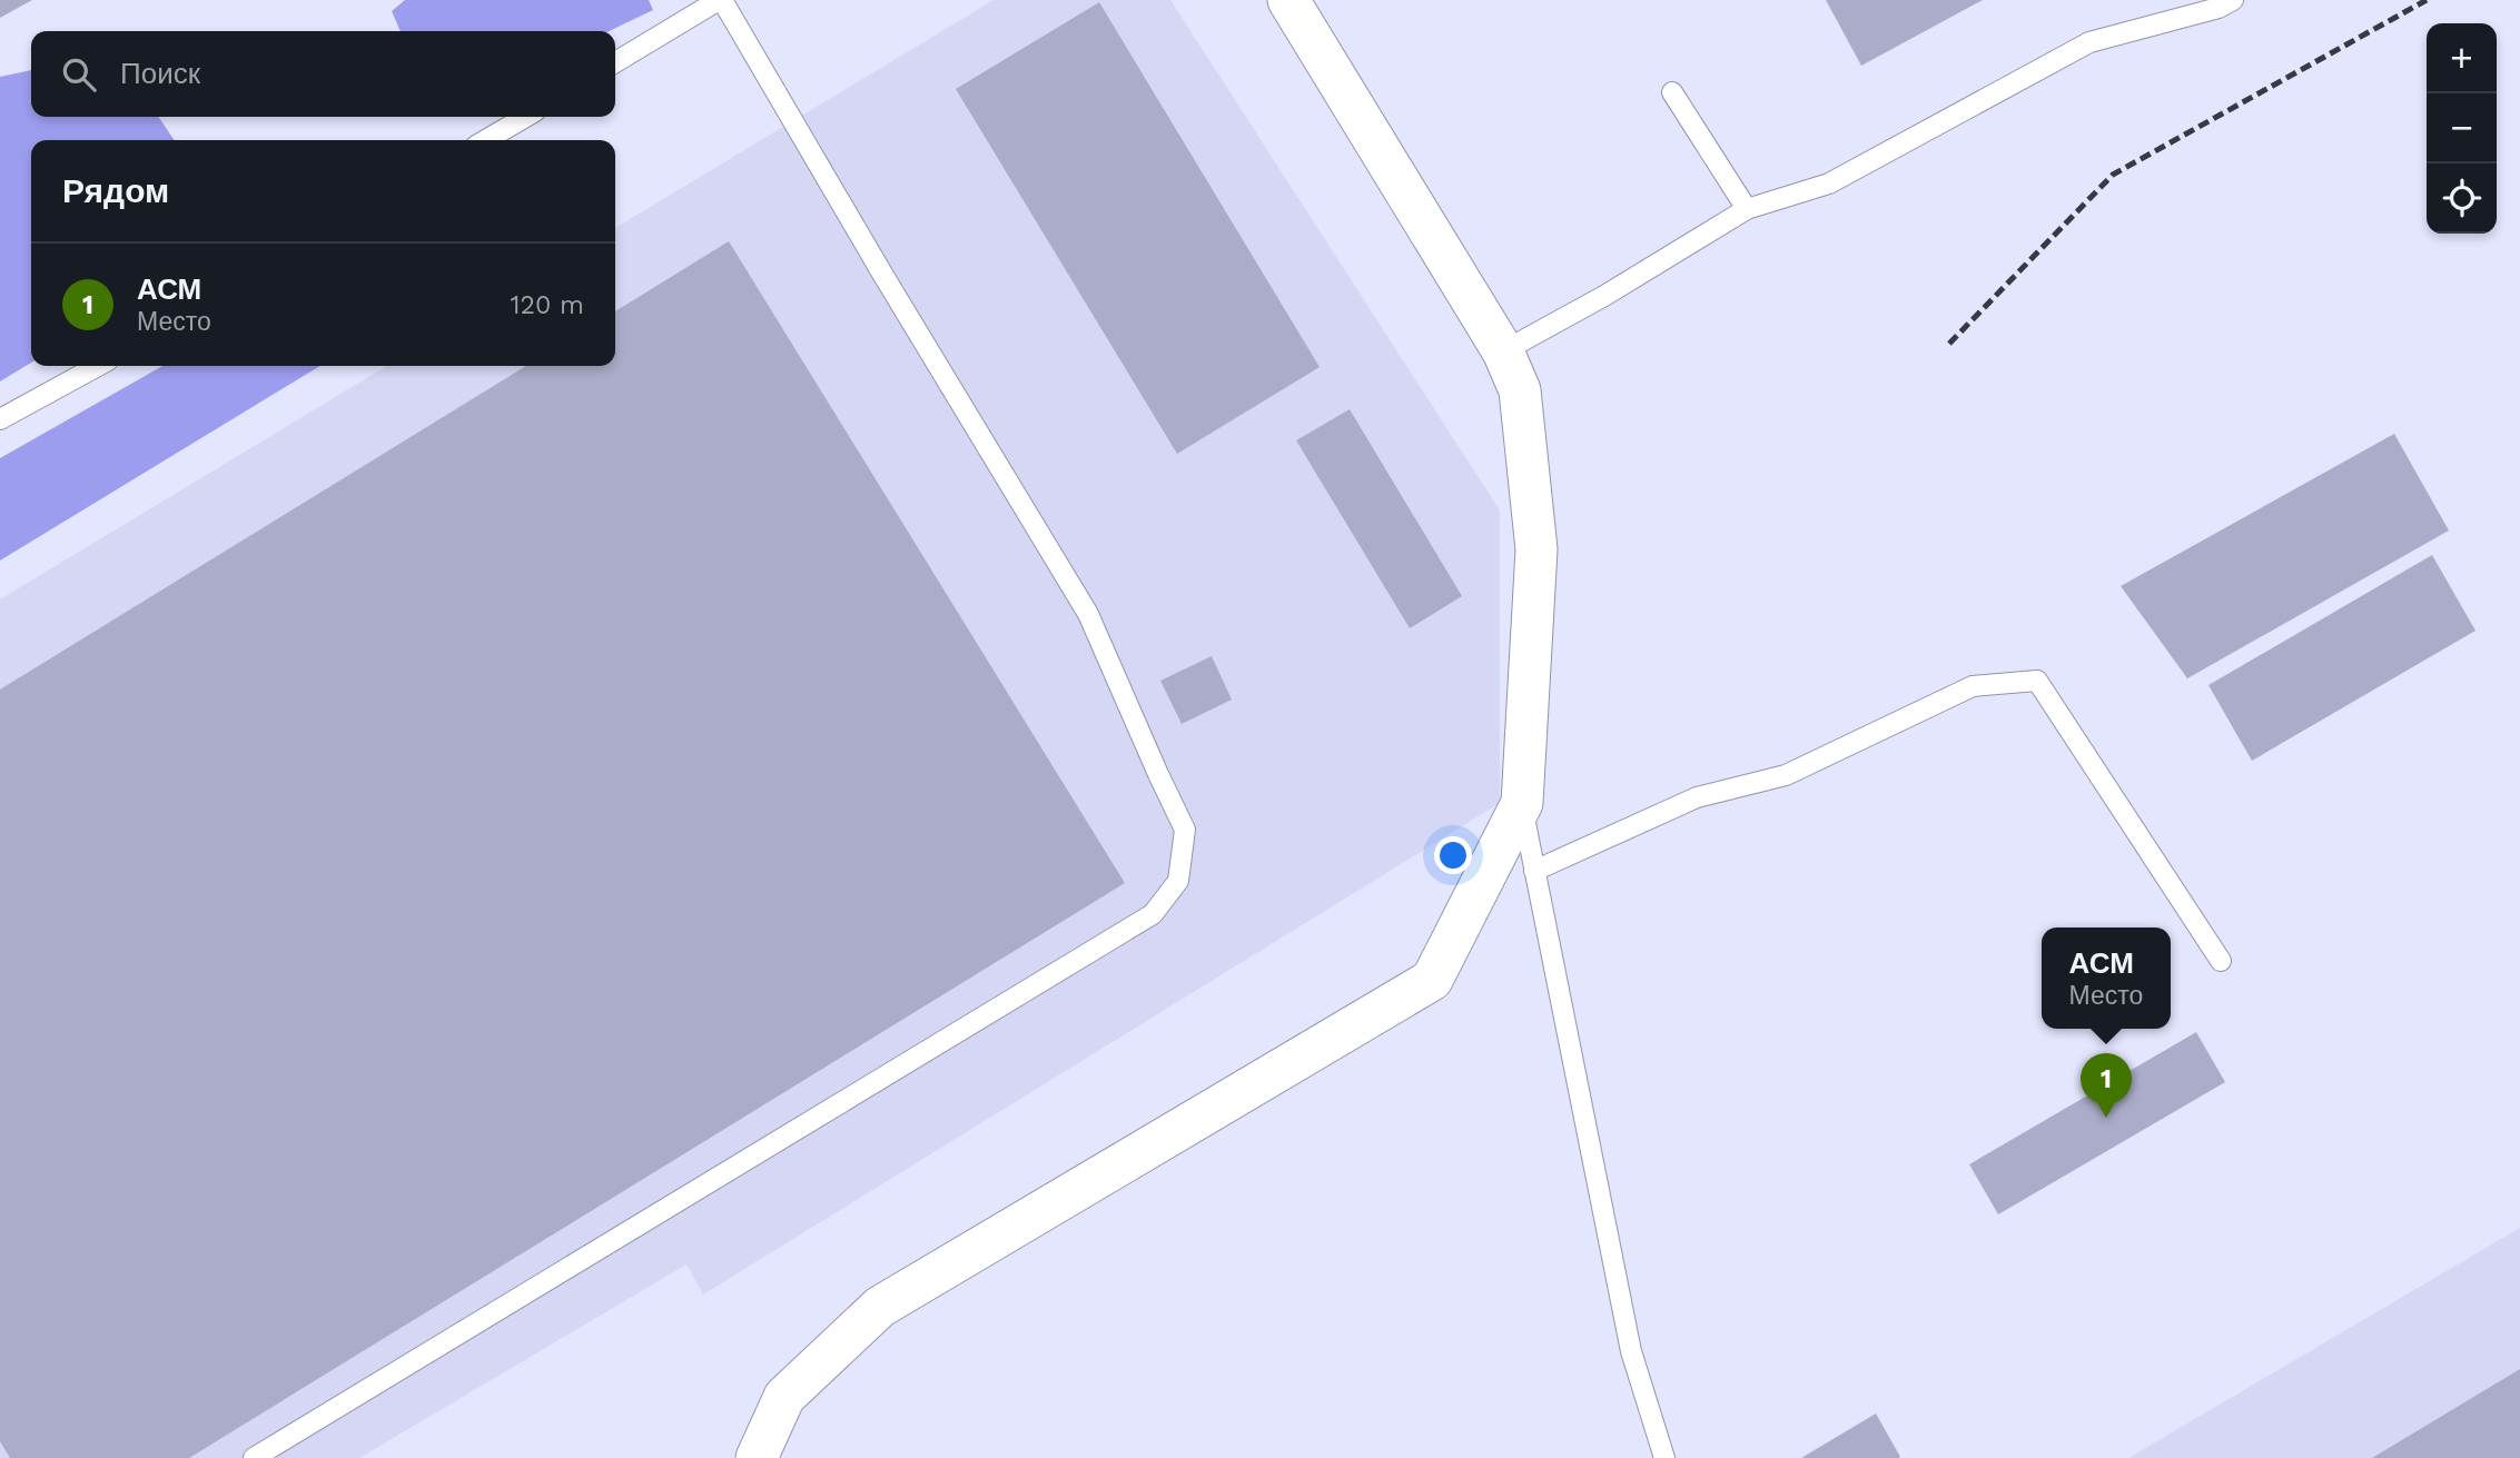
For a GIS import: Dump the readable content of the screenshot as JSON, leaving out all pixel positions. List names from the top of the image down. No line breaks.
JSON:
{"page":{"map_buttons":["+","−"],"search":"Поиск","heading":"Рядом","list":[{"mark":"1","name":"АСМ","note":"Место","value":"120 m"}],"popup":["АСМ","Место"],"pins":"1"}}
